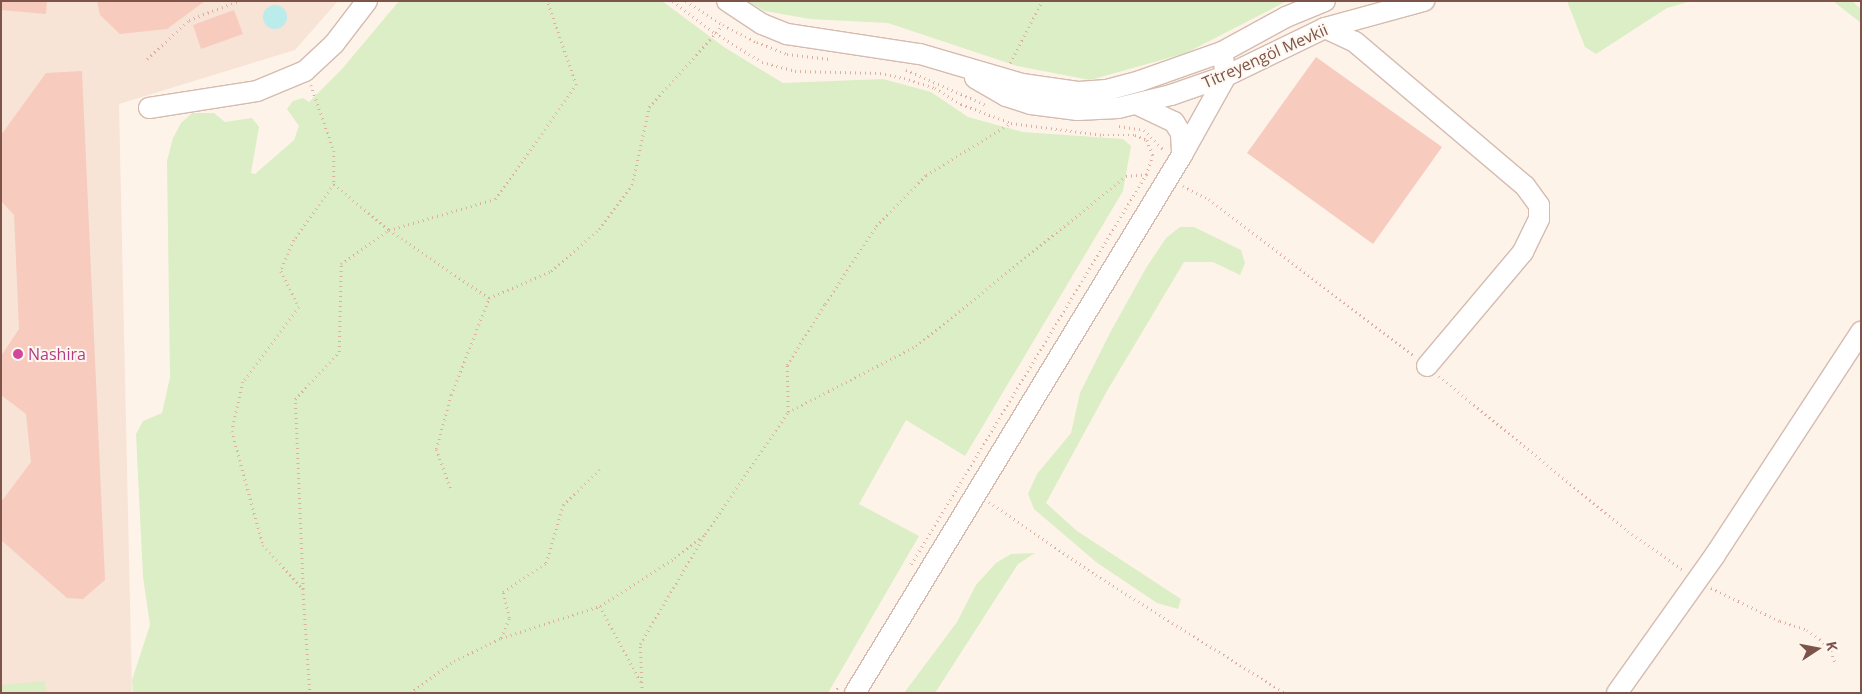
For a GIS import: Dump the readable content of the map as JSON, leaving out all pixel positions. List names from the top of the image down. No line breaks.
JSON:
{"streets":{"street":["Titreyengöl Mevkii"]},"places":["Nashira"],"north":"right"}
